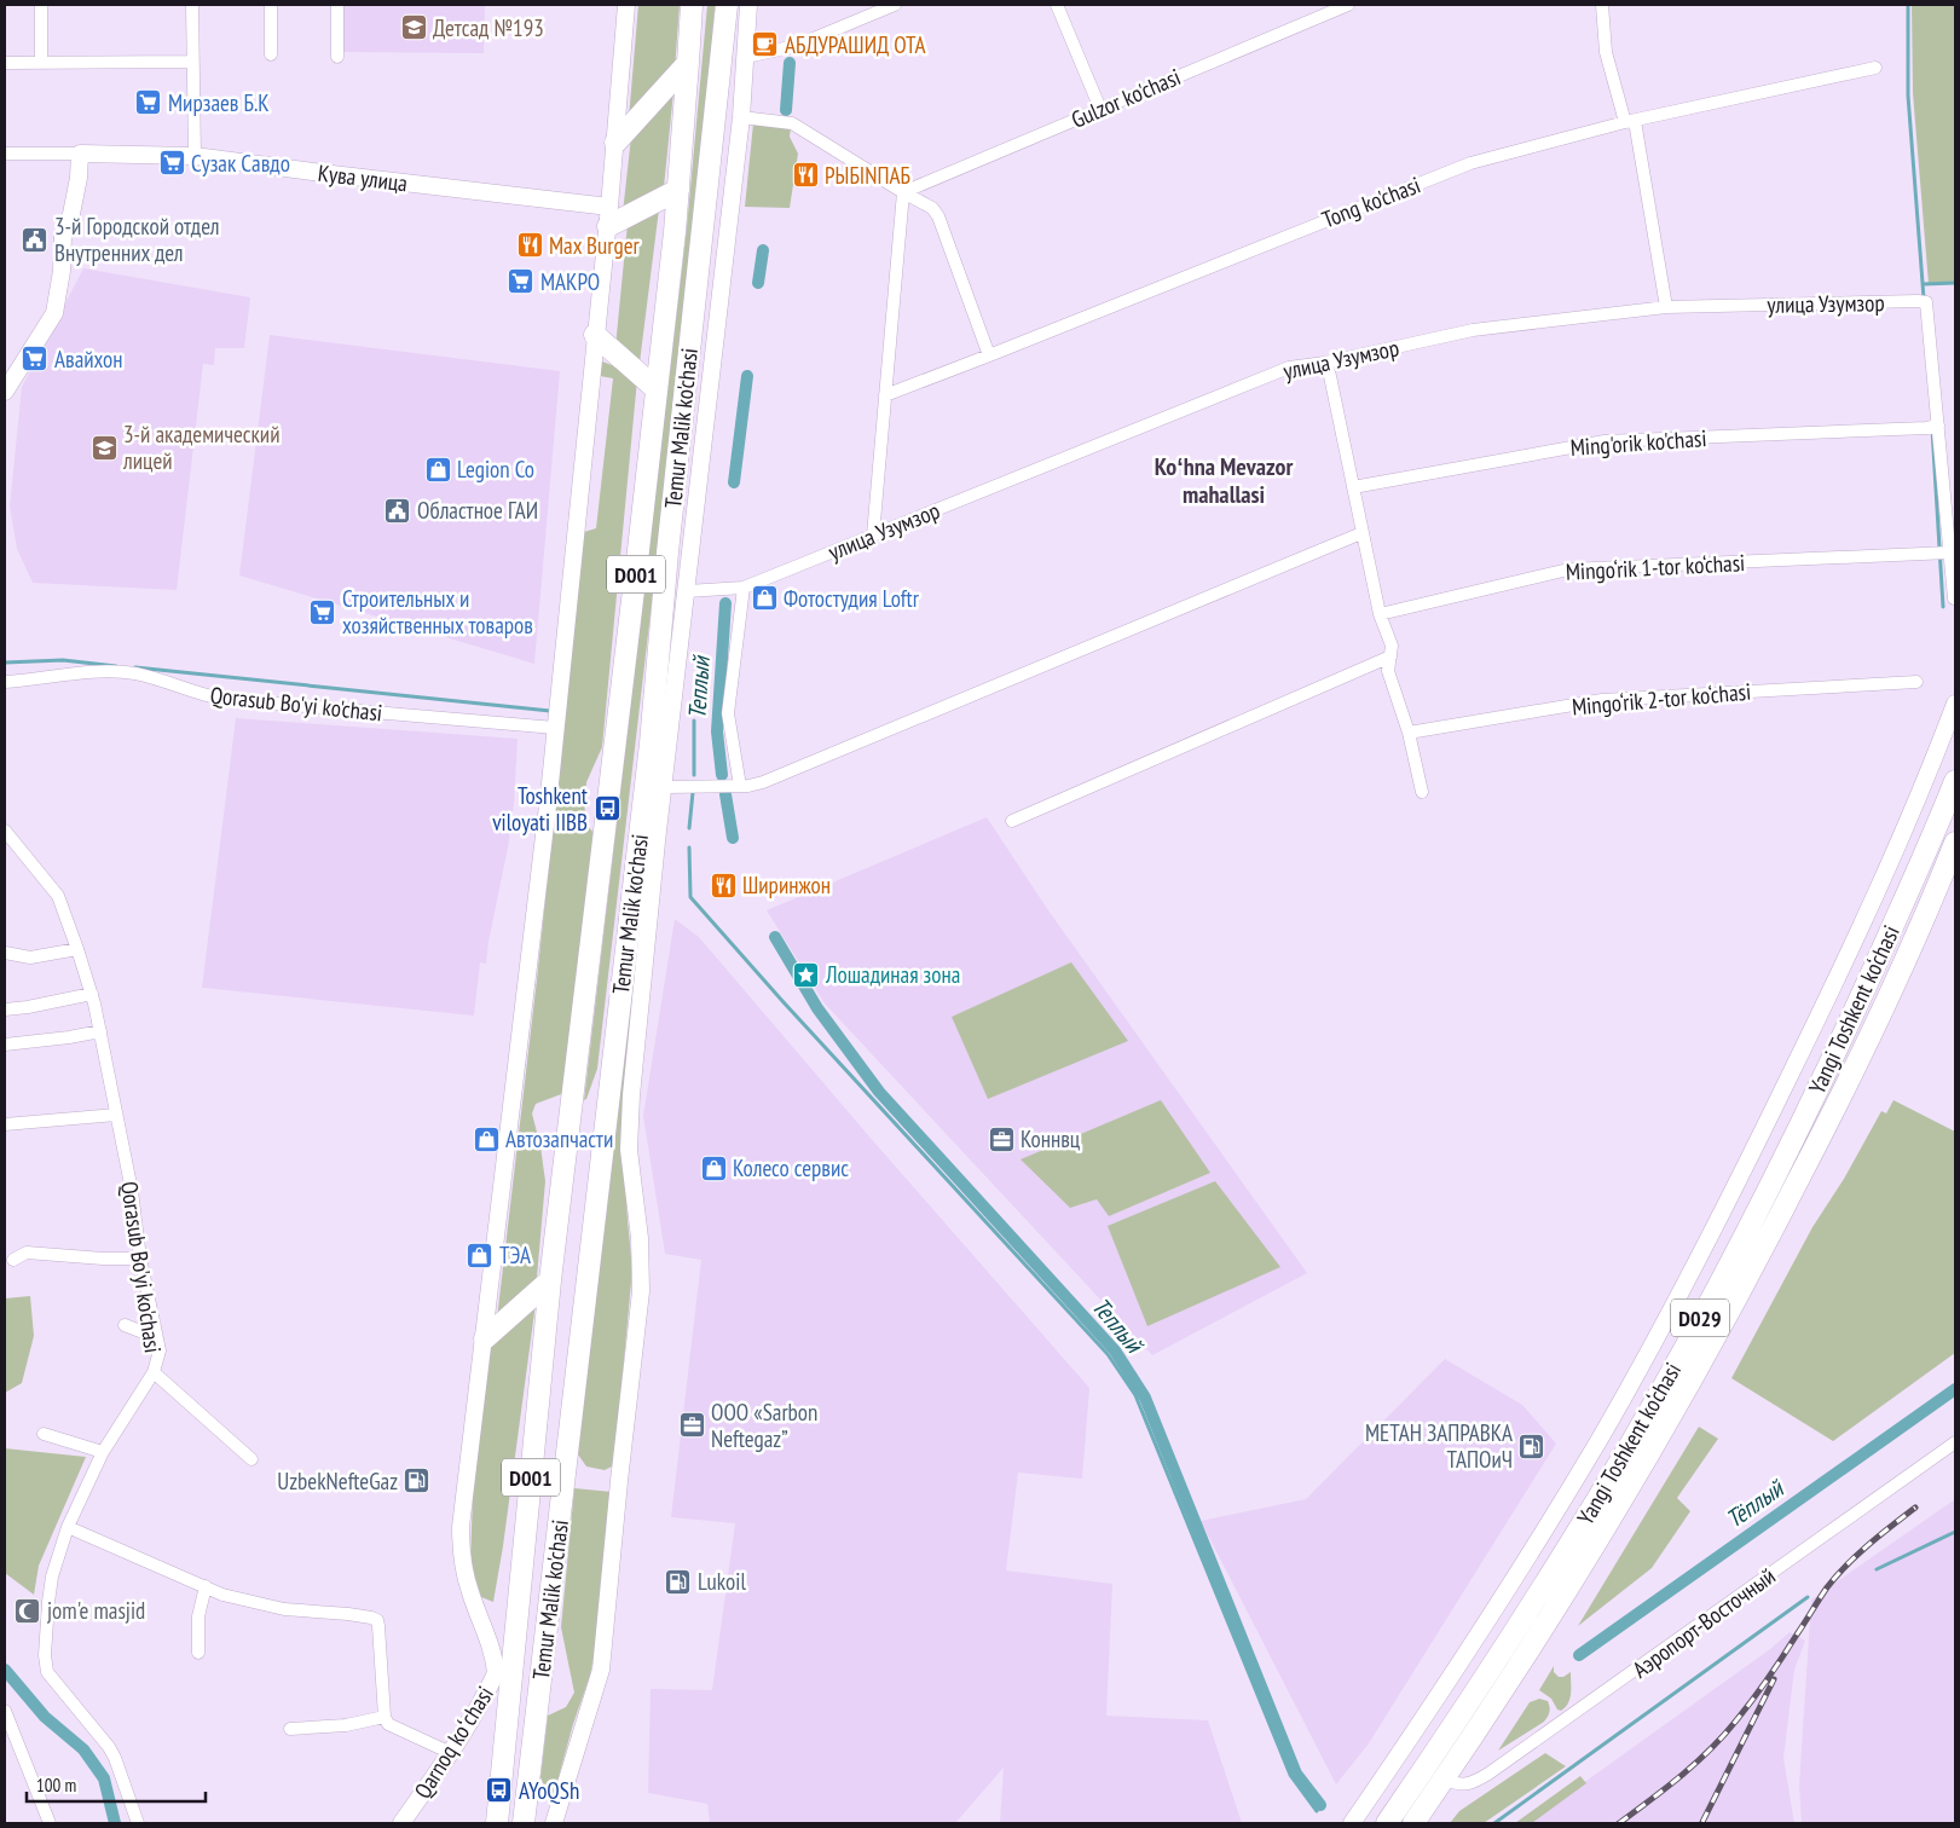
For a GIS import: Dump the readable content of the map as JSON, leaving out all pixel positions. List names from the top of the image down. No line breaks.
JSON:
{"streets":{"highway":["Temur Malik ko'chasi","D001","Yangi Toshkent ko‘chasi","D029"],"street":["Gulzor ko'chasi","Кува улица","Tong ko'chasi","улица Узумзор","Ming'orik ko'chasi","Mingo‘rik 1-tor ko‘chasi","Mingo‘rik 2-tor ko‘chasi","Qorasub Bo'yi ko'chasi","Аэропорт-Восточный","Qarnoq koʻchasi"]},"crossings":[["улица Узумзор","Ming'orik ko'chasi"],["Temur Malik ko'chasi","Qarnoq koʻchasi"],["Yangi Toshkent ko‘chasi","Аэропорт-Восточный"]],"districts":["Koʻhna Mevazor mahallasi"],"water":["Теплый","Тёплый"],"places":{"school or university":["Детсад №193","3-й академический лицей"],"cafe":["АБДУРАШИД ОТА"],"supermarket":["Мирзаев Б.К","Сузак Савдо","МАКРО","Авайхон","Строительных и хозяйственных товаров"],"restaurant":["РЫБINПАБ","Max Burger","Ширинжон"],"public building":["3-й Городской отдел Внутренних дел","Областное ГАИ"],"shop":["Legion Co","Фотостудия Loftr","Автозапчасти","Колесо сервис","ТЭА"],"bus stop":["Toshkent viloyati IIBB","AYoQSh"],"place":["Лошадиная зона"],"office":["Коннвц","ООО «Sarbon Neftegaz”"],"fuel station":["МЕТАН ЗАПРАВКА ТАПОиЧ","UzbekNefteGaz","Lukoil"],"mosque":["jom'e masjid"]},"scale_bar":"100 m"}
